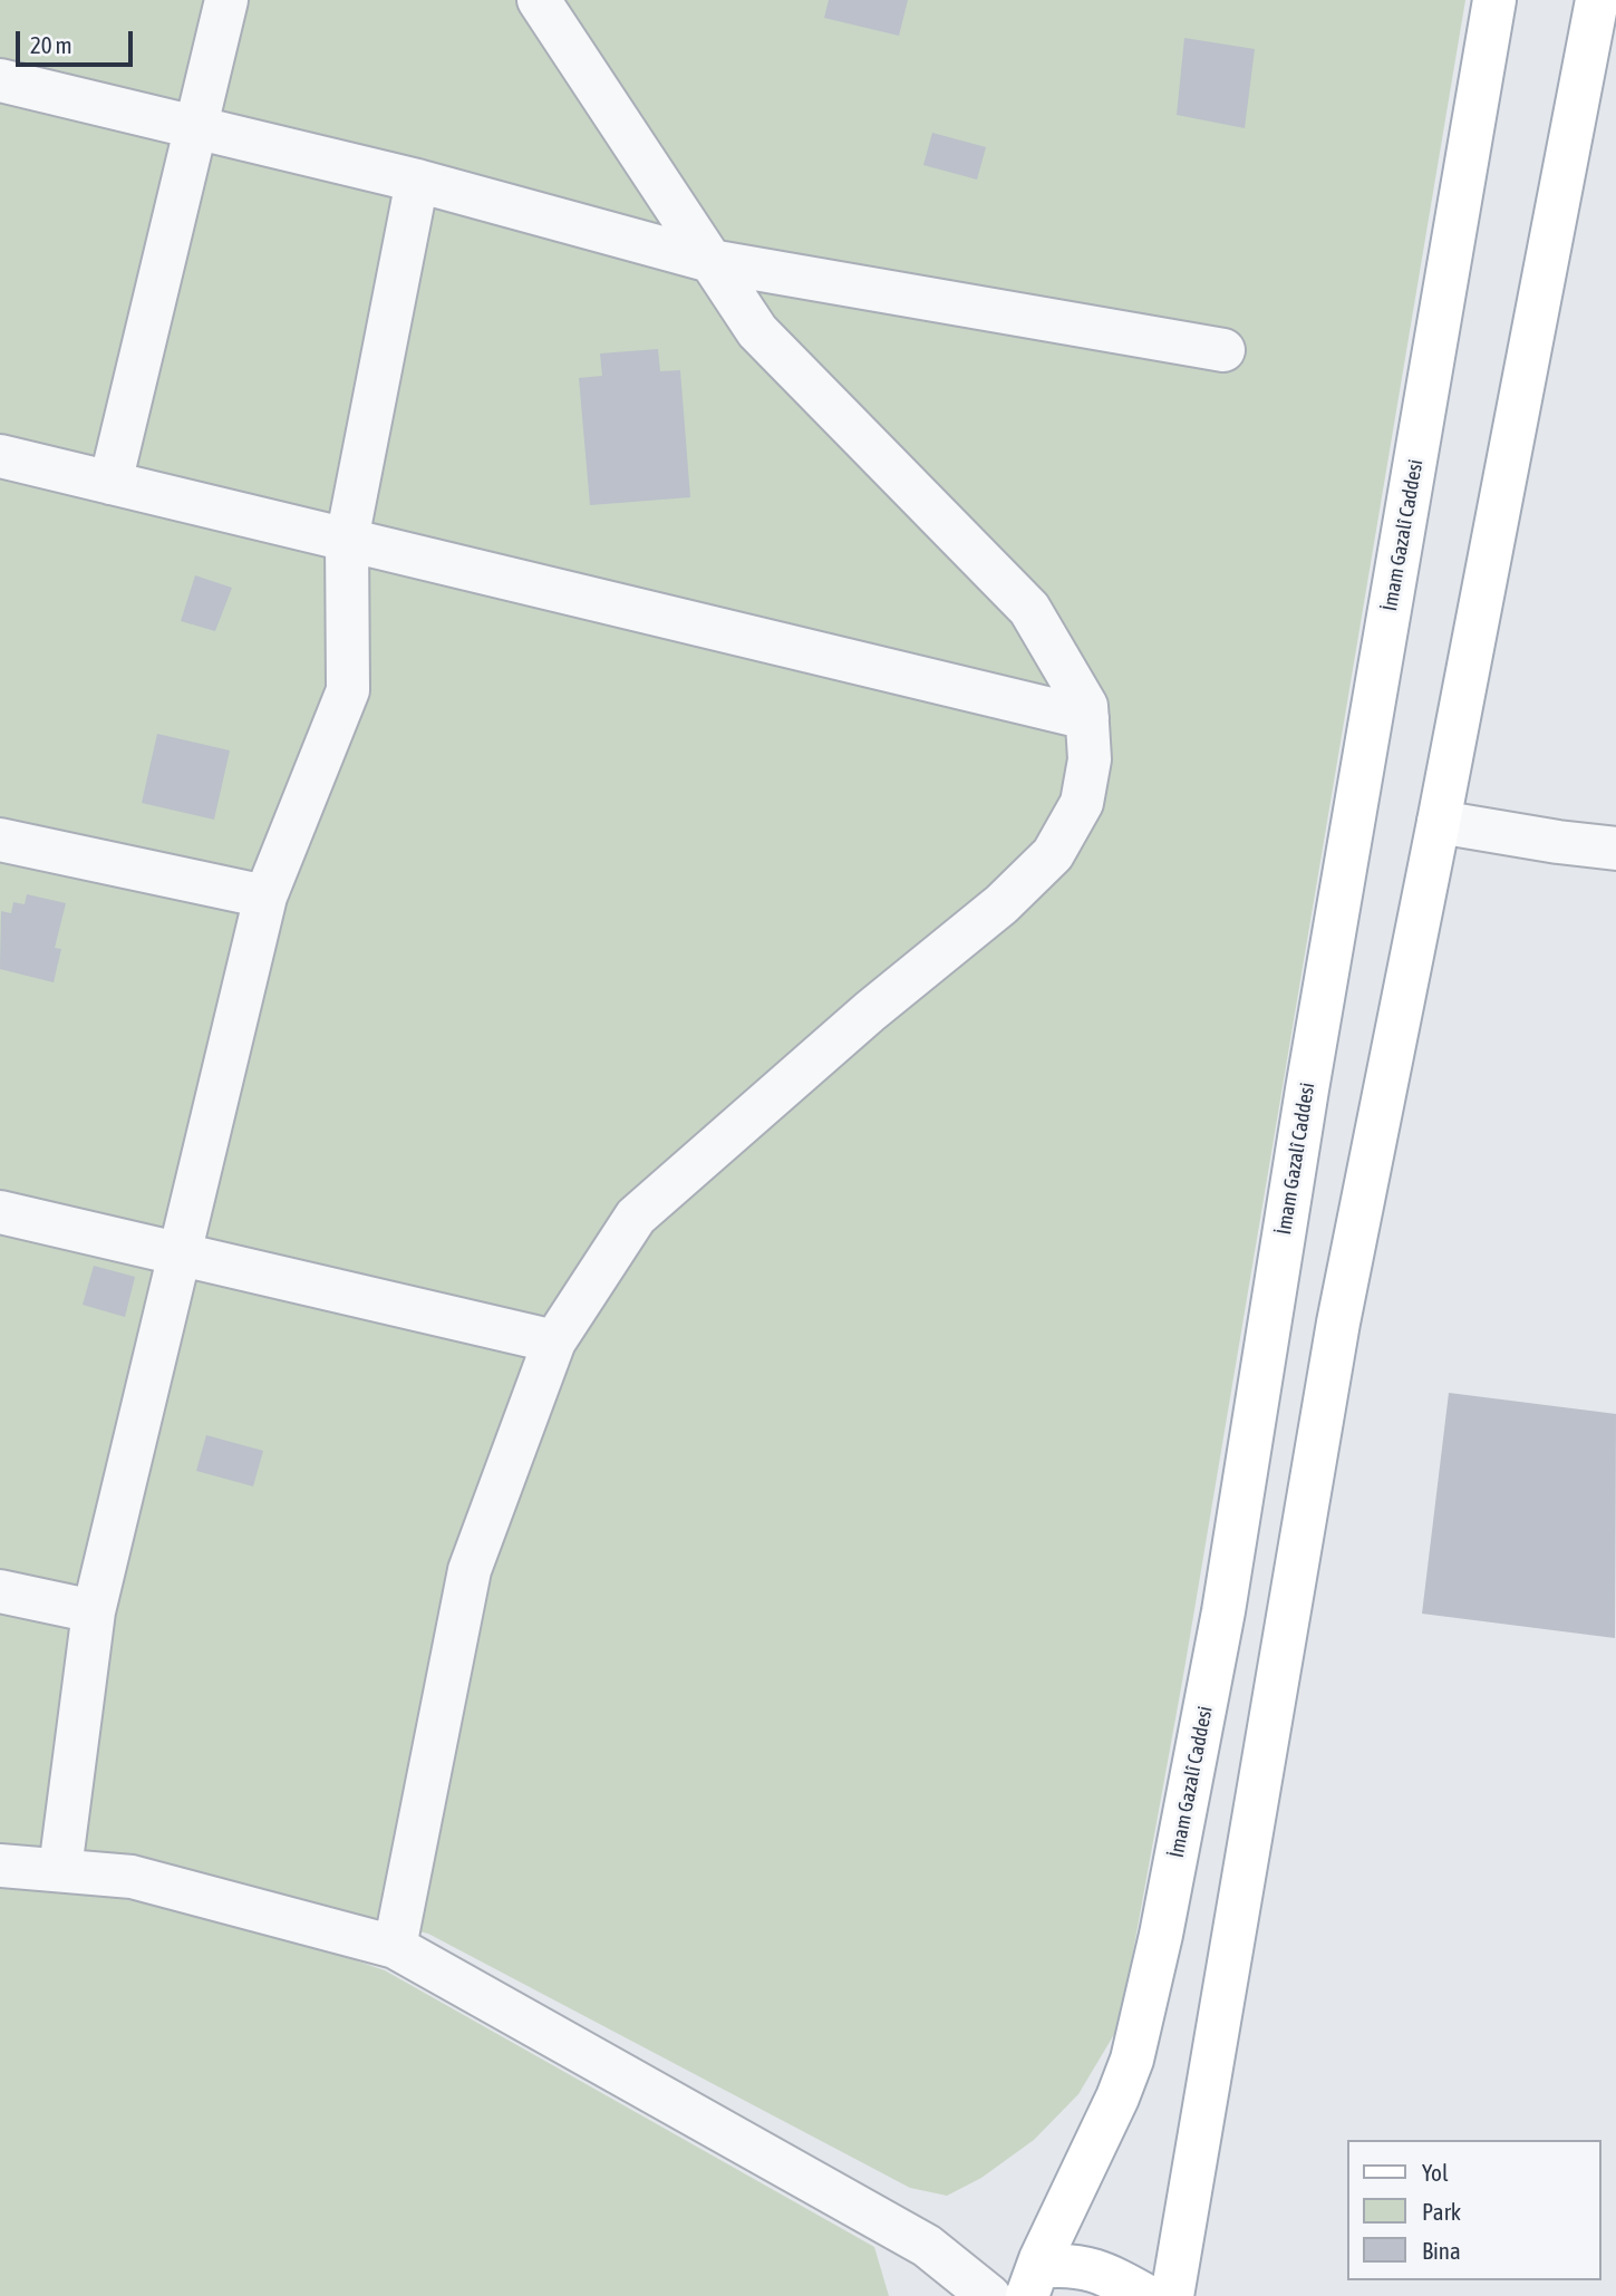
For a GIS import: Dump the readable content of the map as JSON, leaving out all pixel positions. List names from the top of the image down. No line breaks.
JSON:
{"streets":{"main road":["İmam Gazalî Caddesi"]},"legend":["Yol","Park","Bina"],"scale_bar":"20 m"}
